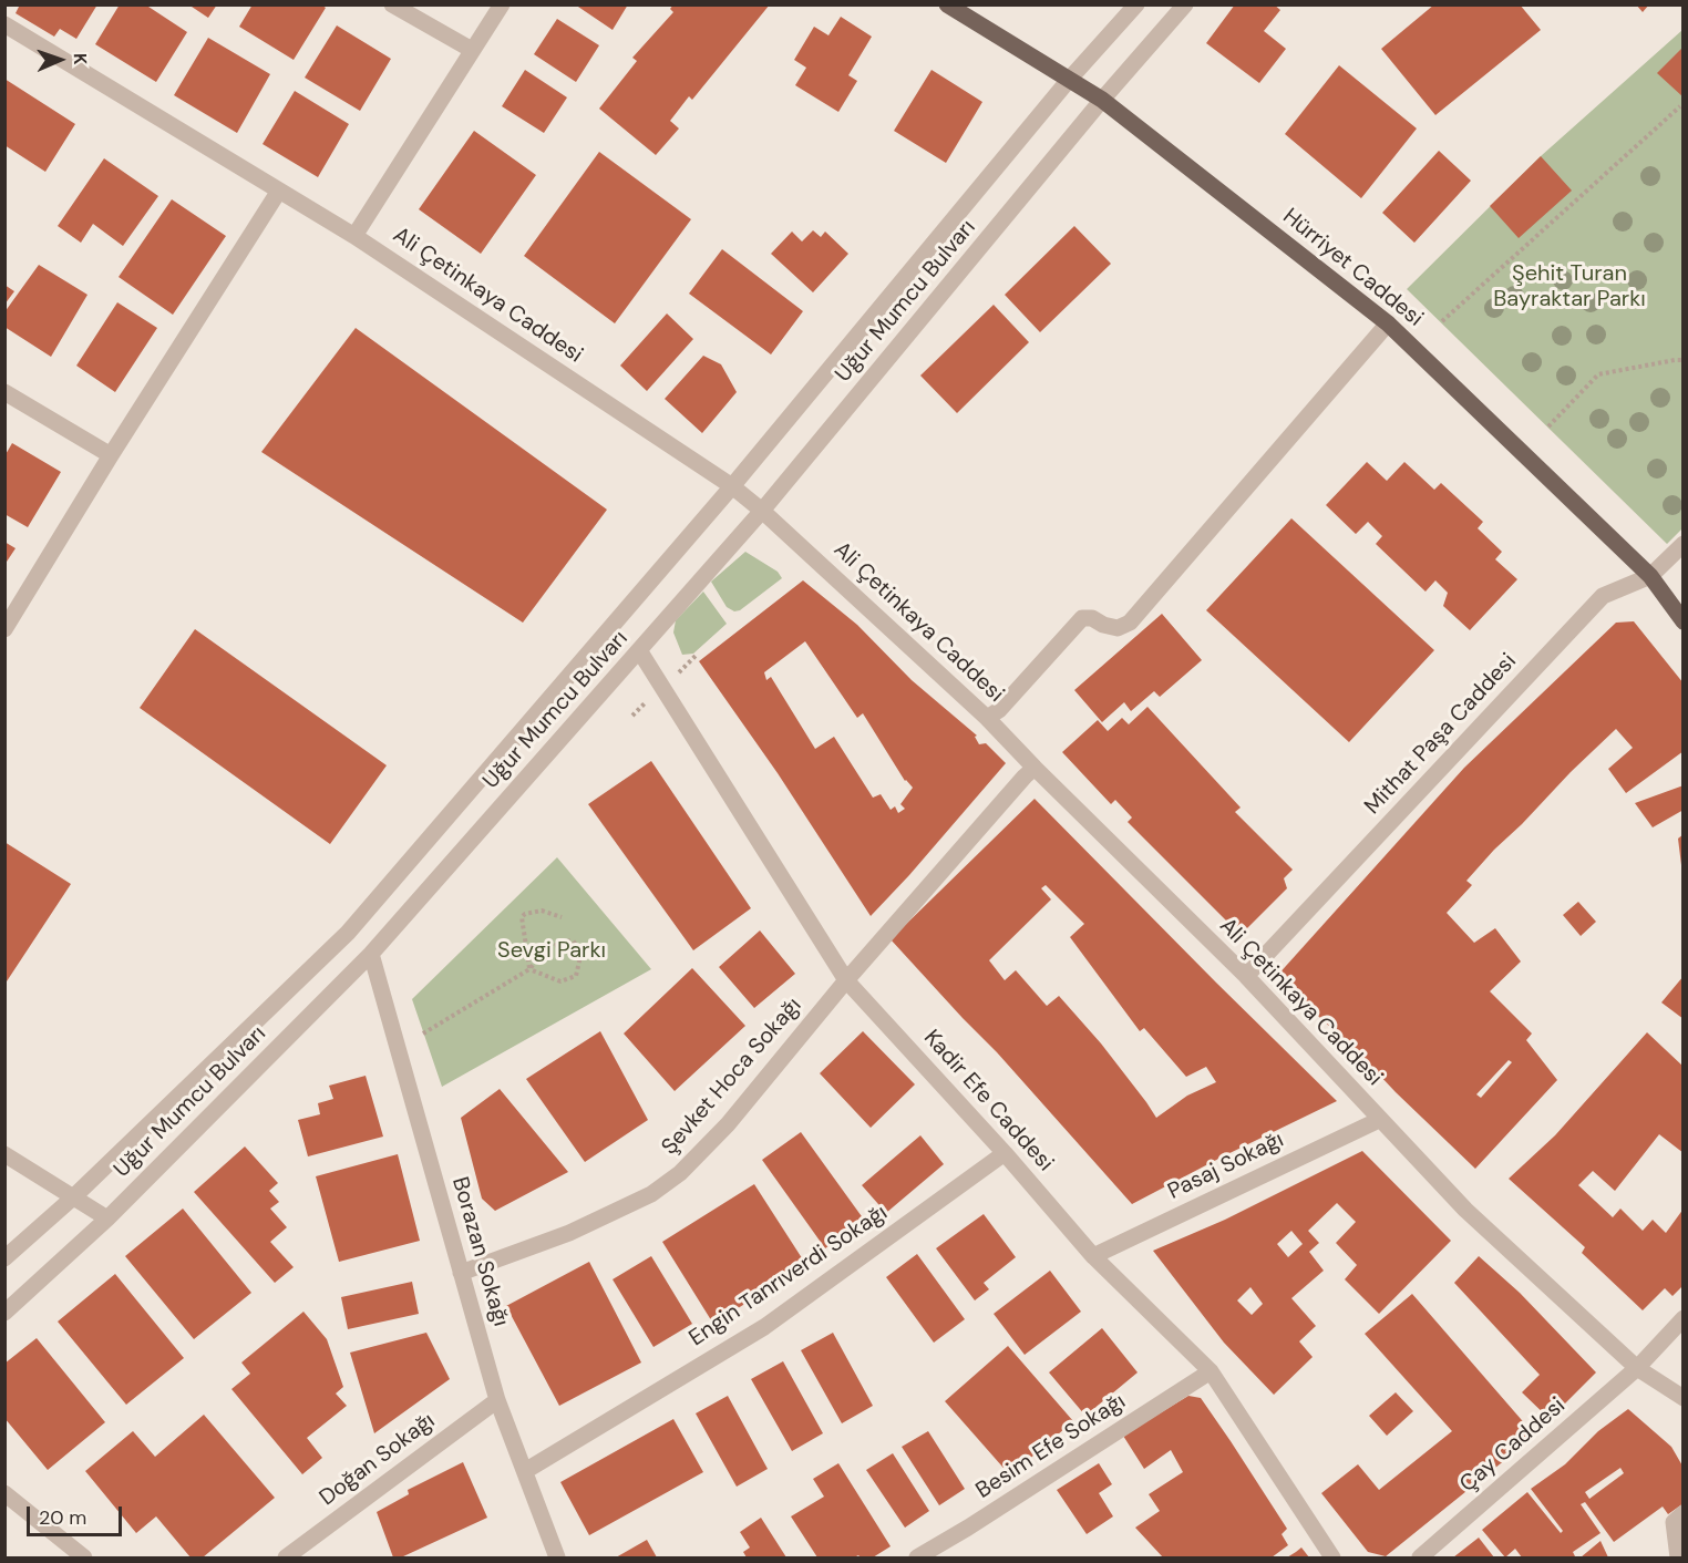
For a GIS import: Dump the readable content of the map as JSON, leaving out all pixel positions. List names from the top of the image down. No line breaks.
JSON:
{"streets":{"main road":["Hürriyet Caddesi"],"street":["Ali Çetinkaya Caddesi","Uğur Mumcu Bulvarı","Mithat Paşa Caddesi","Şevket Hoca Sokağı","Kadir Efe Caddesi","Pasaj Sokağı","Borazan Sokağı","Engin Tanrıverdi Sokağı","Çay Caddesi","Besim Efe Sokağı","Doğan Sokağı"]},"crossings":[["Hürriyet Caddesi","Uğur Mumcu Bulvarı"],["Hürriyet Caddesi","Mithat Paşa Caddesi"],["Ali Çetinkaya Caddesi","Uğur Mumcu Bulvarı"],["Ali Çetinkaya Caddesi","Mithat Paşa Caddesi"],["Ali Çetinkaya Caddesi","Şevket Hoca Sokağı"],["Ali Çetinkaya Caddesi","Pasaj Sokağı"],["Ali Çetinkaya Caddesi","Çay Caddesi"],["Uğur Mumcu Bulvarı","Kadir Efe Caddesi"],["Uğur Mumcu Bulvarı","Borazan Sokağı"],["Şevket Hoca Sokağı","Kadir Efe Caddesi"],["Şevket Hoca Sokağı","Borazan Sokağı"],["Kadir Efe Caddesi","Pasaj Sokağı"],["Kadir Efe Caddesi","Engin Tanrıverdi Sokağı"],["Kadir Efe Caddesi","Besim Efe Sokağı"],["Borazan Sokağı","Engin Tanrıverdi Sokağı"],["Borazan Sokağı","Doğan Sokağı"]],"parks":["Şehit Turan Bayraktar Parkı","Sevgi Parkı"],"scale_bar":"20 m","north":"right"}
